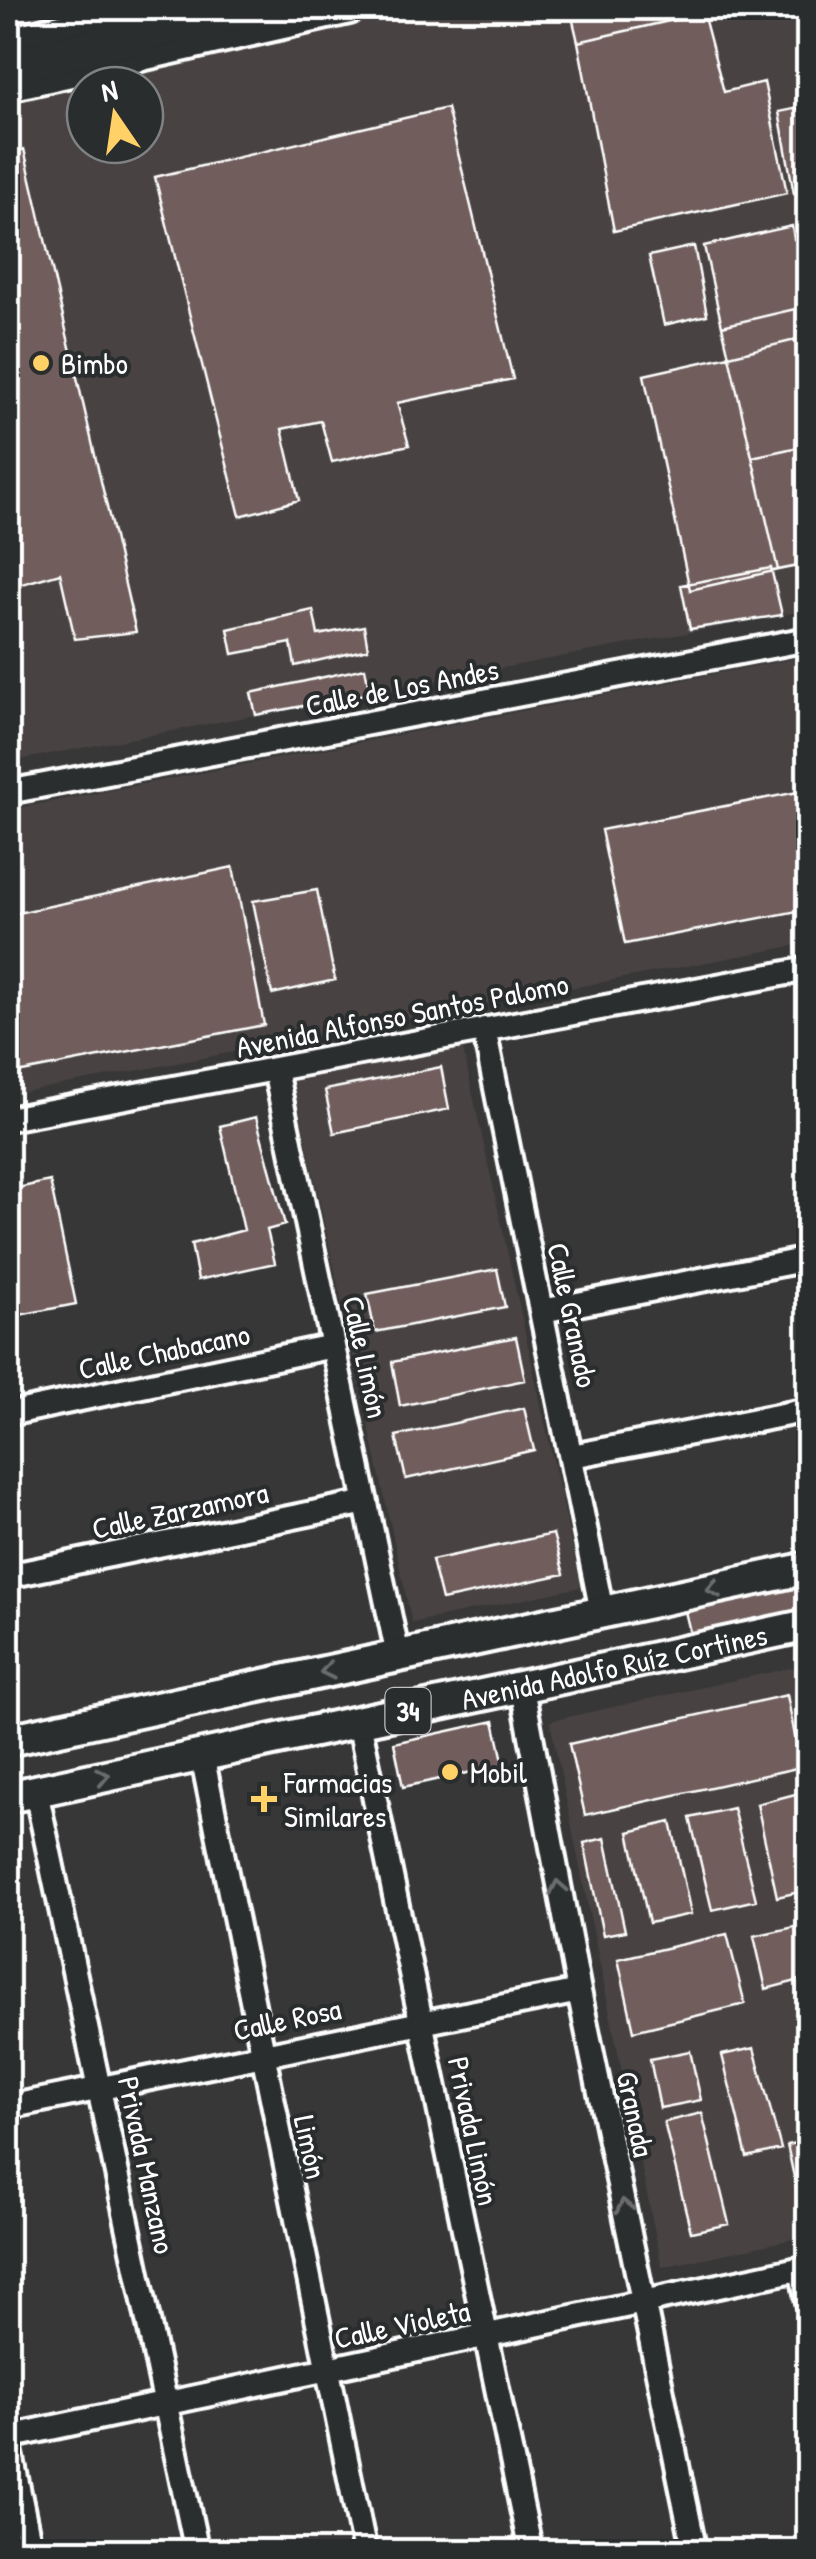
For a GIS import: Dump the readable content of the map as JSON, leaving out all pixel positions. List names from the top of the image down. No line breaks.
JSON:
{"streets":{"main road":["Avenida Adolfo Ruíz Cortines","34"],"street":["Calle de Los Andes","Avenida Alfonso Santos Palomo","Calle Granado","Calle Chabacano","Calle Limón","Calle Zarzamora","Calle Rosa","Granada","Privada Limón","Limón","Privada Manzano","Calle Violeta"]},"crossings":[["Avenida Alfonso Santos Palomo","Calle Granado"],["Avenida Alfonso Santos Palomo","Calle Limón"],["Calle Granado","Avenida Adolfo Ruíz Cortines"],["Calle Chabacano","Calle Limón"],["Calle Limón","Calle Zarzamora"],["Calle Limón","Avenida Adolfo Ruíz Cortines"],["Avenida Adolfo Ruíz Cortines","Granada"],["Avenida Adolfo Ruíz Cortines","Privada Limón"],["Avenida Adolfo Ruíz Cortines","Limón"],["Avenida Adolfo Ruíz Cortines","Privada Manzano"],["Calle Rosa","Granada"],["Calle Rosa","Privada Limón"],["Calle Rosa","Limón"],["Calle Rosa","Privada Manzano"],["Granada","Calle Violeta"],["Privada Limón","Calle Violeta"],["Limón","Calle Violeta"],["Privada Manzano","Calle Violeta"]],"one_way":["Granada"],"places":{"other":["Bimbo","Mobil"],"health":["Farmacias Similares"]},"north":"top"}
